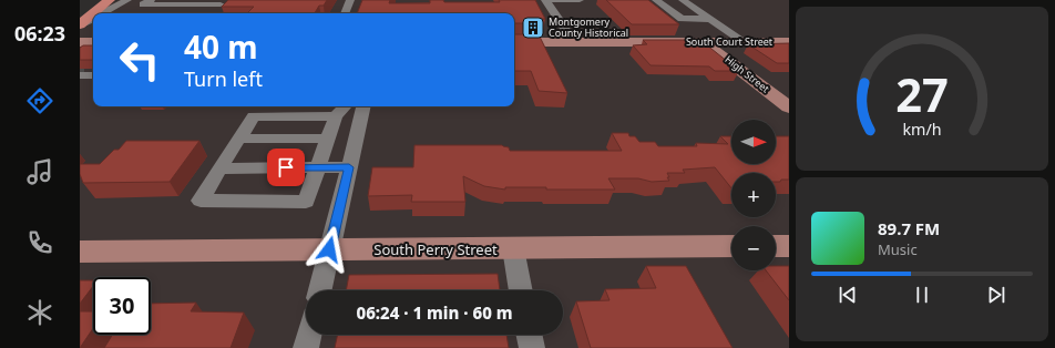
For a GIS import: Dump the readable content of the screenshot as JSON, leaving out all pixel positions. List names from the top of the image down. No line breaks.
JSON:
{"streets":{"main road":["South Court Street","High Street","South Perry Street"]},"crossings":[["South Court Street","High Street"]],"places":{"building":["Montgomery County Historical"]},"north":"right","page":{"tabs":"06:23","turn":["40 m","Turn left"],"map_buttons":["+","−"],"song":["89.7 FM","Music"],"limit":"30","trip":"06:24 · 1 min · 60 m","gauge":["27","km/h"]}}
